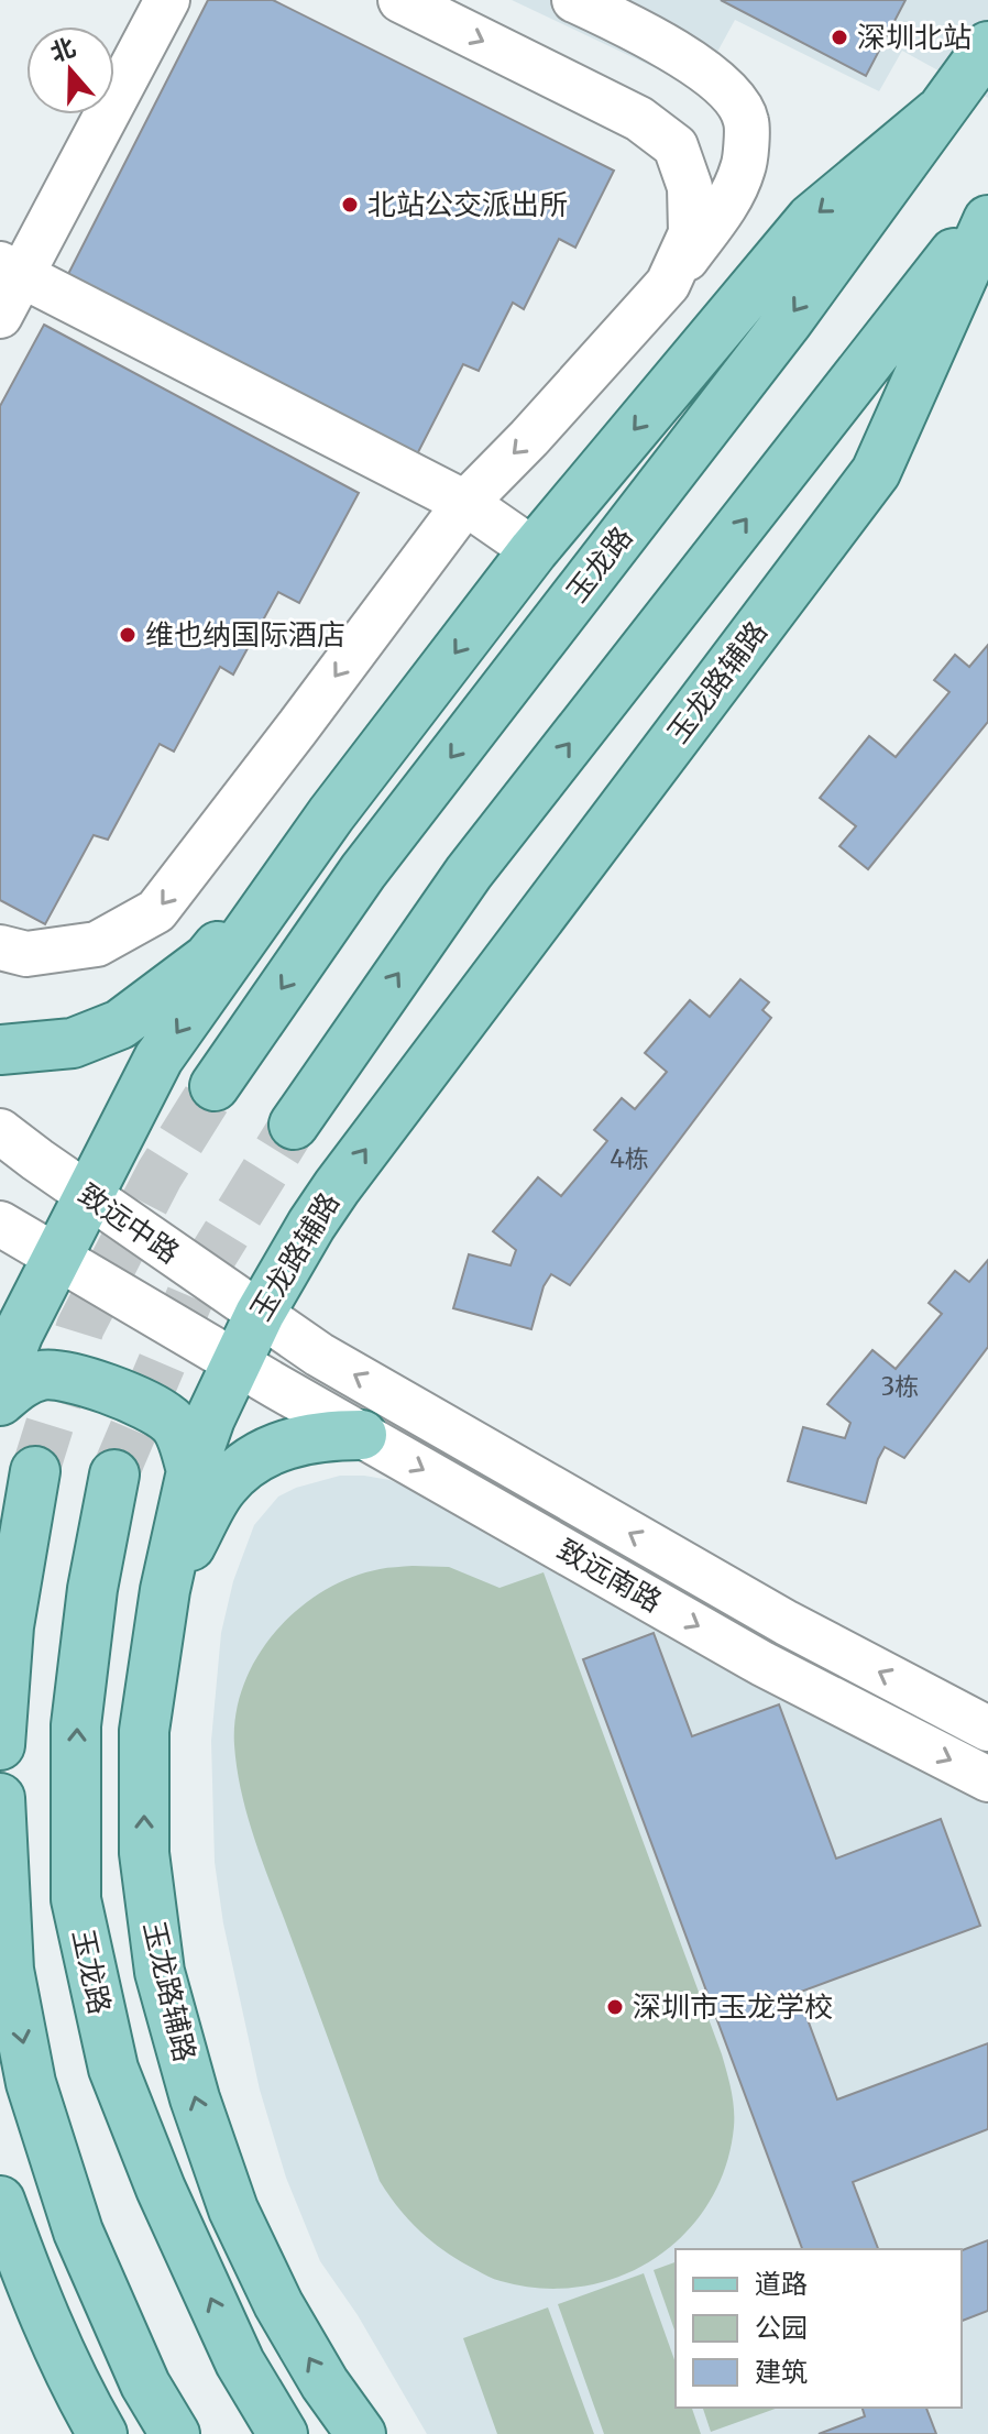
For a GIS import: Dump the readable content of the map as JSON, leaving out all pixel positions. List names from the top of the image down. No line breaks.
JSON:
{"streets":{"main road":["玉龙路","玉龙路辅路"],"street":["致远中路","致远南路"]},"crossings":[["玉龙路辅路","致远中路"],["玉龙路辅路","致远南路"],["致远中路","致远南路"]],"places":["深圳北站","北站公交派出所","维也纳国际酒店","深圳市玉龙学校"],"house_numbers":["4栋","3栋"],"legend":["道路","公园","建筑"],"north":"top"}
